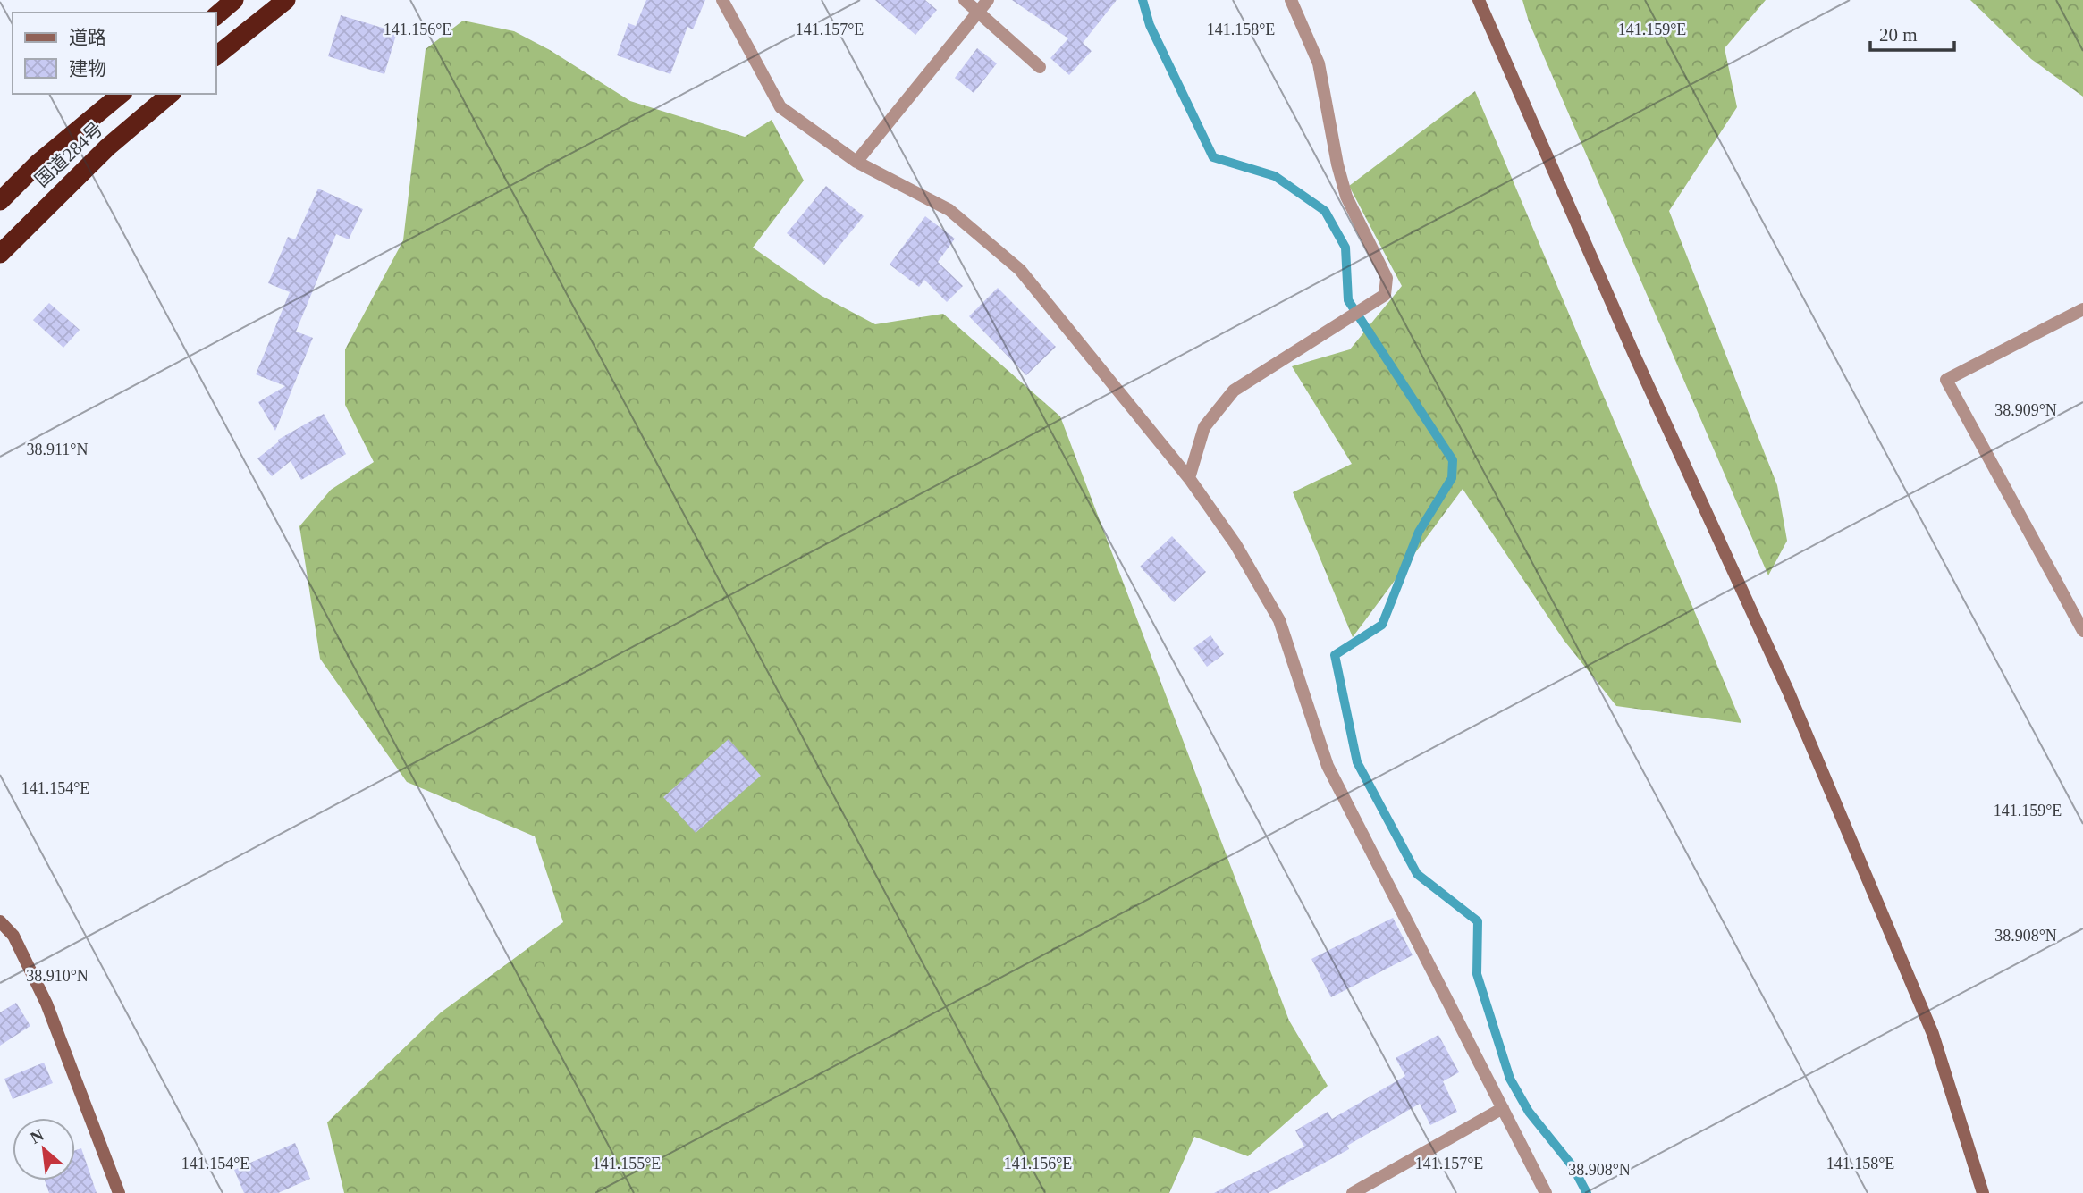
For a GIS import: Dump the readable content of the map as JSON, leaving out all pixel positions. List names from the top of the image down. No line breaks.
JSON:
{"streets":{"highway":["国道284号"]},"legend":["道路","建物"],"scale_bar":"20 m","north":"top left","coordinates":["141.156°E","141.157°E","141.159°E","141.158°E","38.909°N","38.911°N","141.154°E","38.908°N","38.910°N","141.155°E"]}
